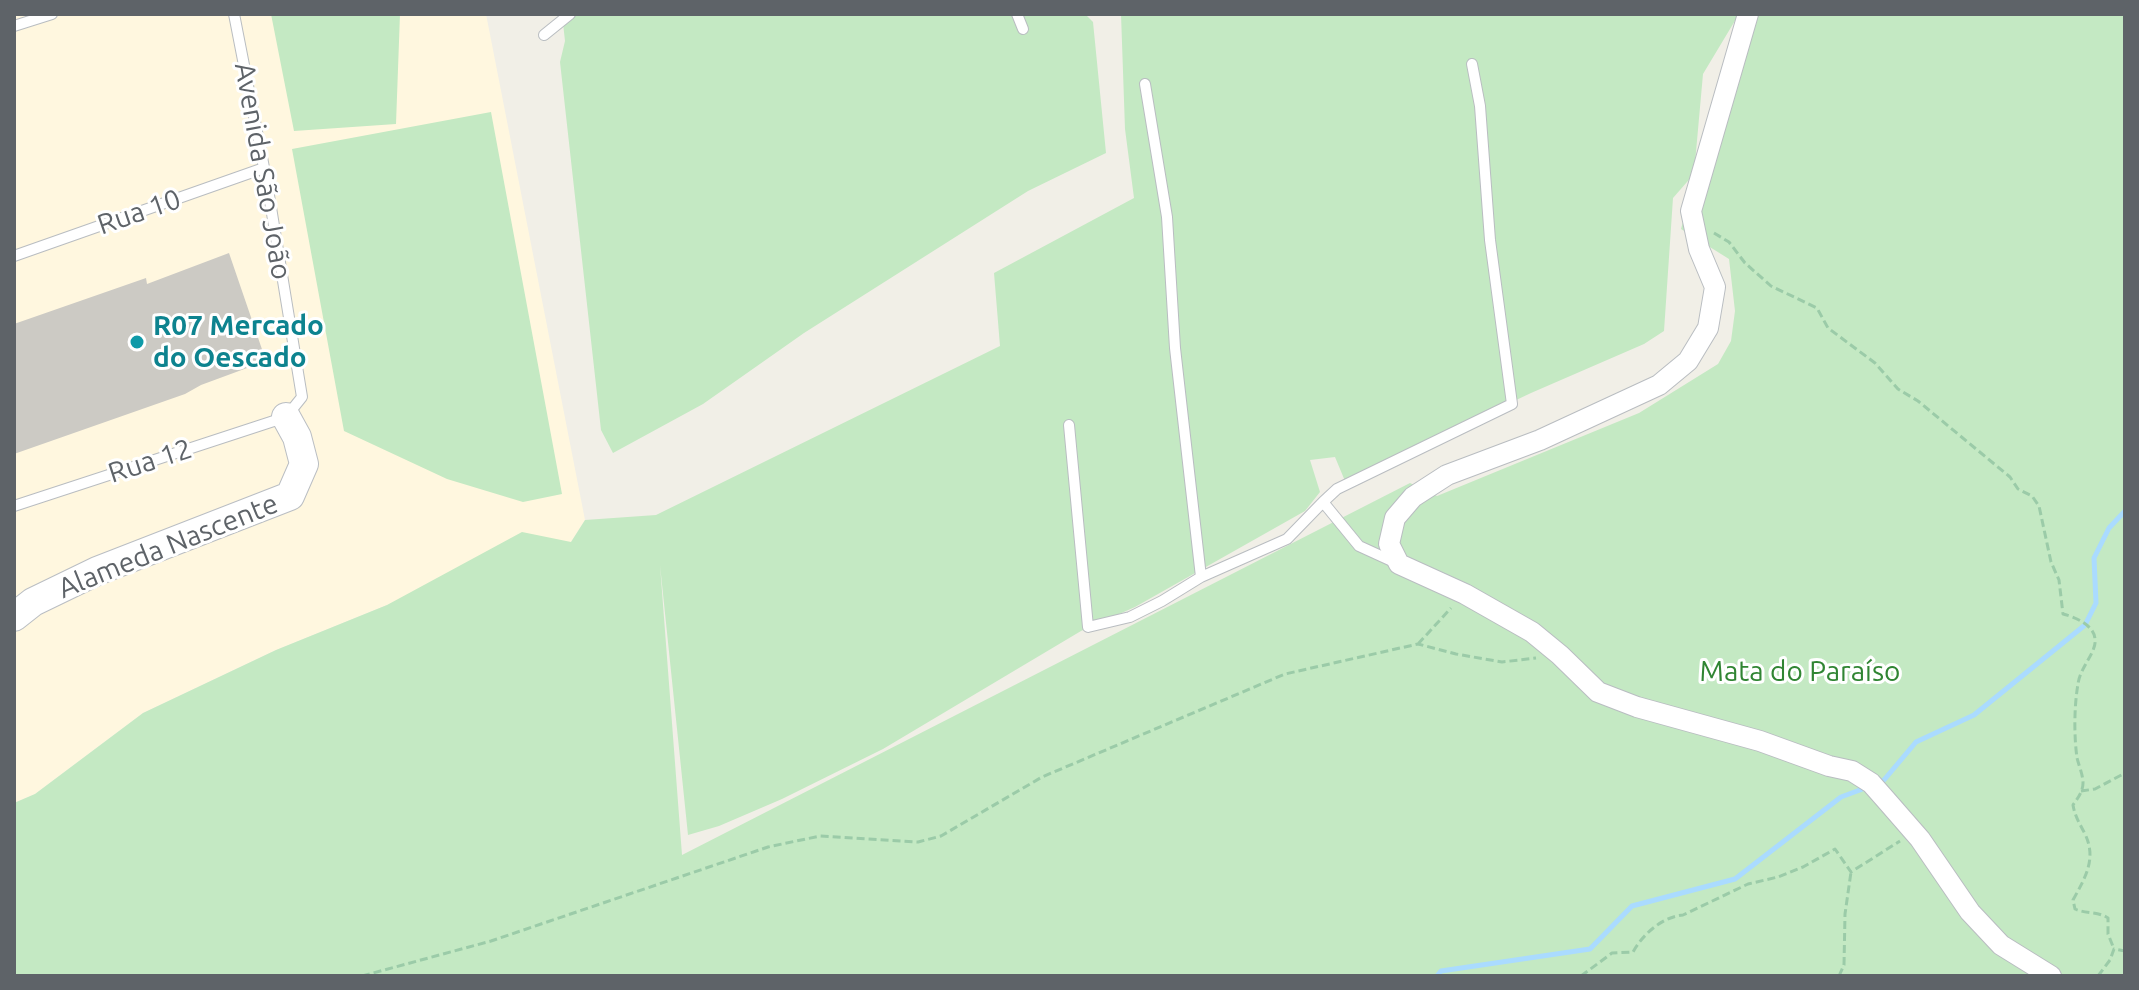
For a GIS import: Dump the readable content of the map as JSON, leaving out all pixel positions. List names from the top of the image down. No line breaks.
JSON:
{"streets":{"street":["Alameda Nascente"],"lane":["Avenida São João","Rua 10","Rua 12"]},"crossings":[["Avenida São João","Rua 10"],["Avenida São João","Rua 12"],["Avenida São João","Alameda Nascente"],["Rua 12","Alameda Nascente"]],"parks":["Mata do Paraíso"],"places":["R07 Mercado do Oescado"]}
